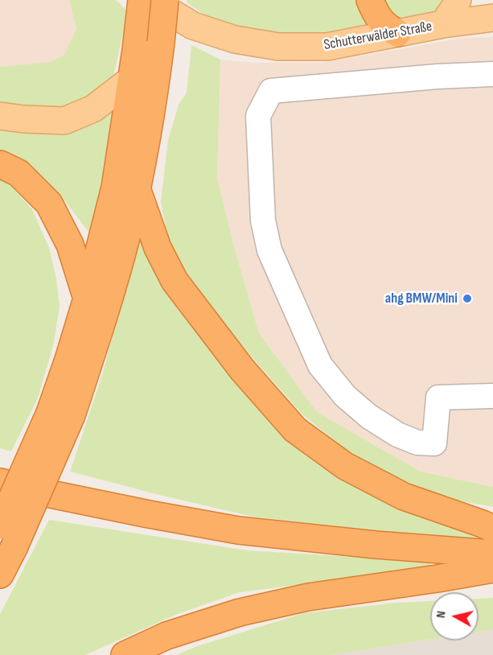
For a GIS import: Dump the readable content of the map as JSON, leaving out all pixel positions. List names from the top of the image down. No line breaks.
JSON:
{"streets":{"main road":["Schutterwälder Straße"]},"places":["ahg BMW/Mini"],"north":"left"}
